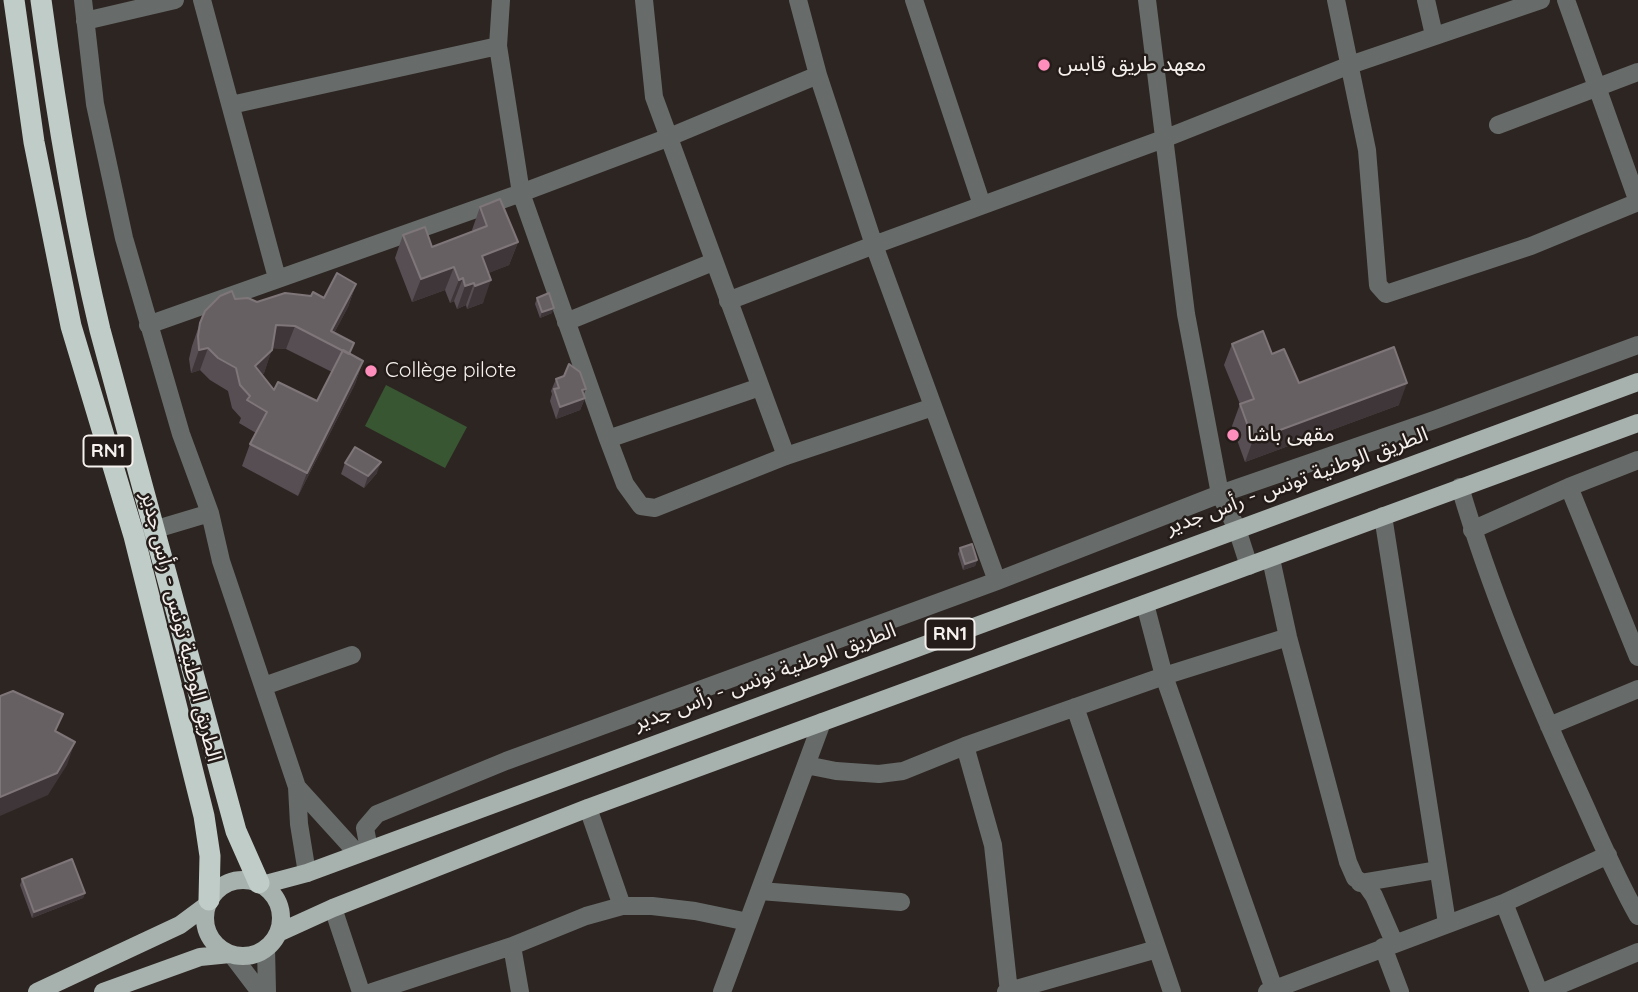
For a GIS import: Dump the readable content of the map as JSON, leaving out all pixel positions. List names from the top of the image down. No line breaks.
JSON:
{"streets":{"highway":["RN1","الطريق الوطنية تونس - رأس جدير"]},"crossings":[["RN1","الطريق الوطنية تونس - رأس جدير"]],"places":["معهد طريق قابس","Collège pilote","مقهى باشا"]}
